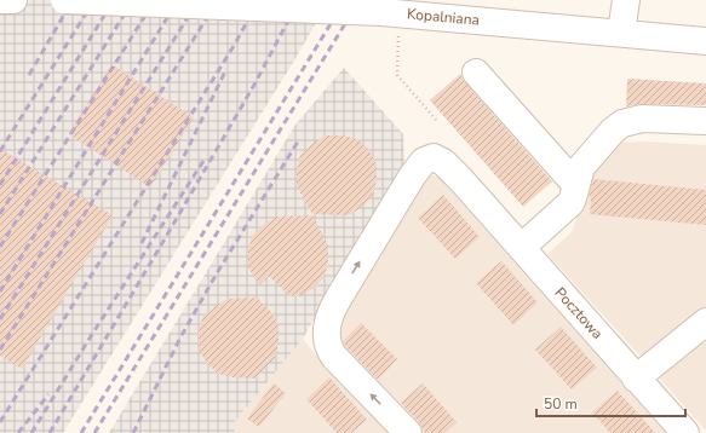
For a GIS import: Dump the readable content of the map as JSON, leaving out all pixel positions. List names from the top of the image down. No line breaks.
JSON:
{"streets":{"street":["Kopalniana","Pocztowa"]},"scale_bar":"50 m"}
